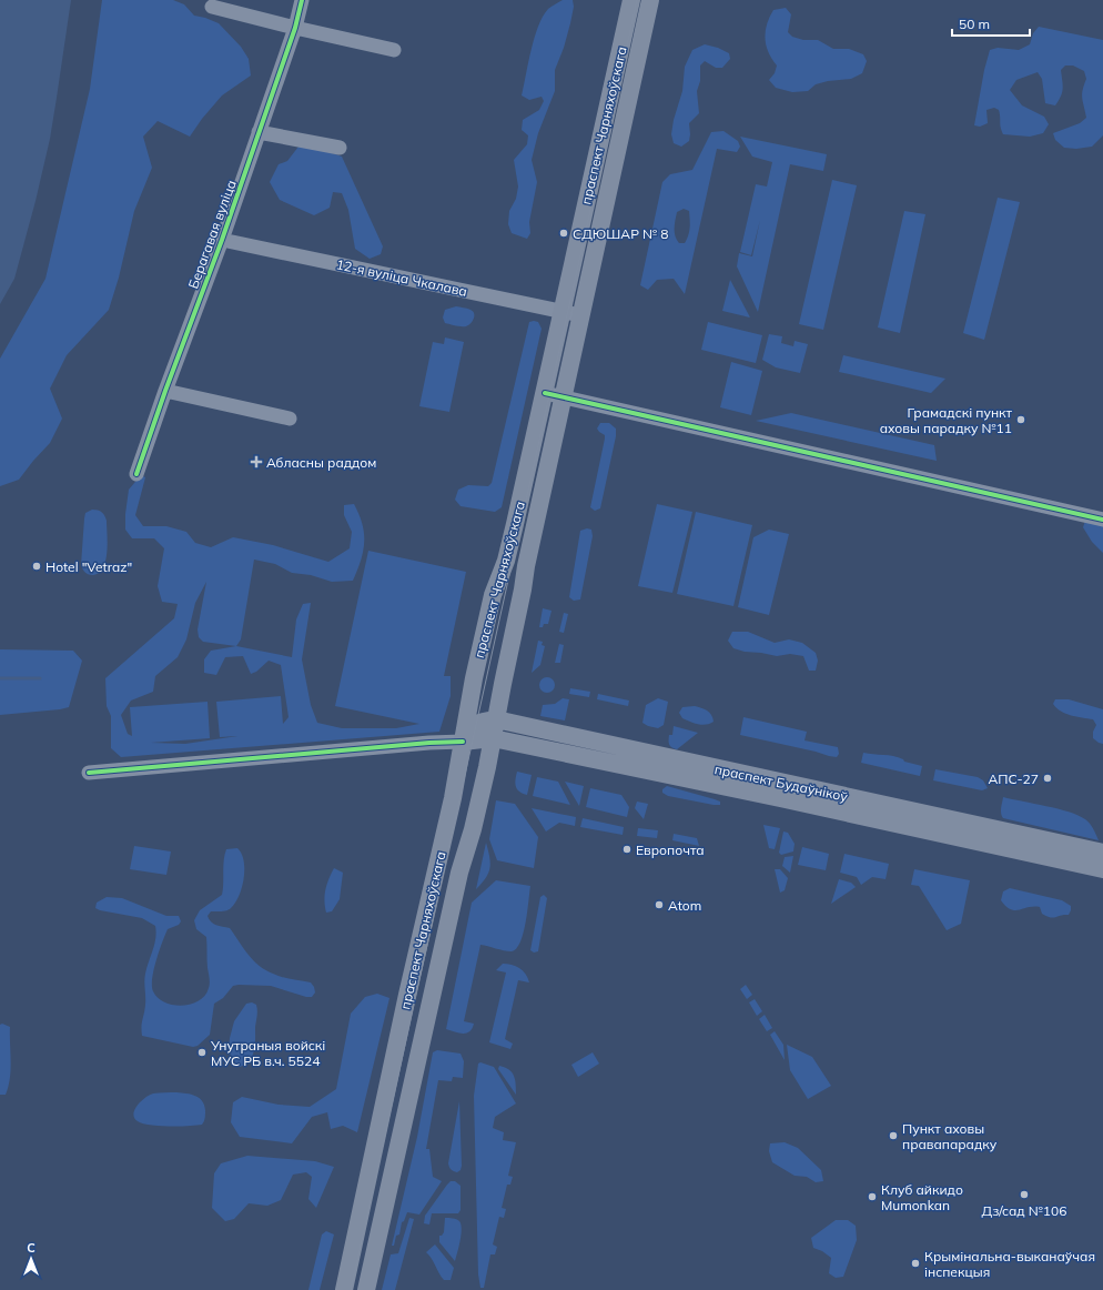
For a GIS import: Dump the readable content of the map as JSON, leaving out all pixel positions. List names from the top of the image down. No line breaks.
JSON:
{"streets":{"main road":["праспект Чарняхоўскага","праспект Будаўнікоў"],"street":["Берагавая вуліца","12-я вуліца Чкалава"]},"crossings":[["праспект Чарняхоўскага","12-я вуліца Чкалава"],["праспект Чарняхоўскага","праспект Будаўнікоў"],["Берагавая вуліца","12-я вуліца Чкалава"]],"places":{"other":["СДЮШАР № 8","Грамадскі пункт аховы парадку №11","Hotel \"Vetraz\"","АПС-27","Европочта","Atom","Унутраныя войскі МУС РБ в.ч. 5524","Пункт аховы правапарадку","Дз/сад №106","Клуб айкидо Mumonkan","Крымінальна-выканаўчая інспекцыя"],"health":["Абласны раддом"]},"scale_bar":"50 m","north":"top"}
